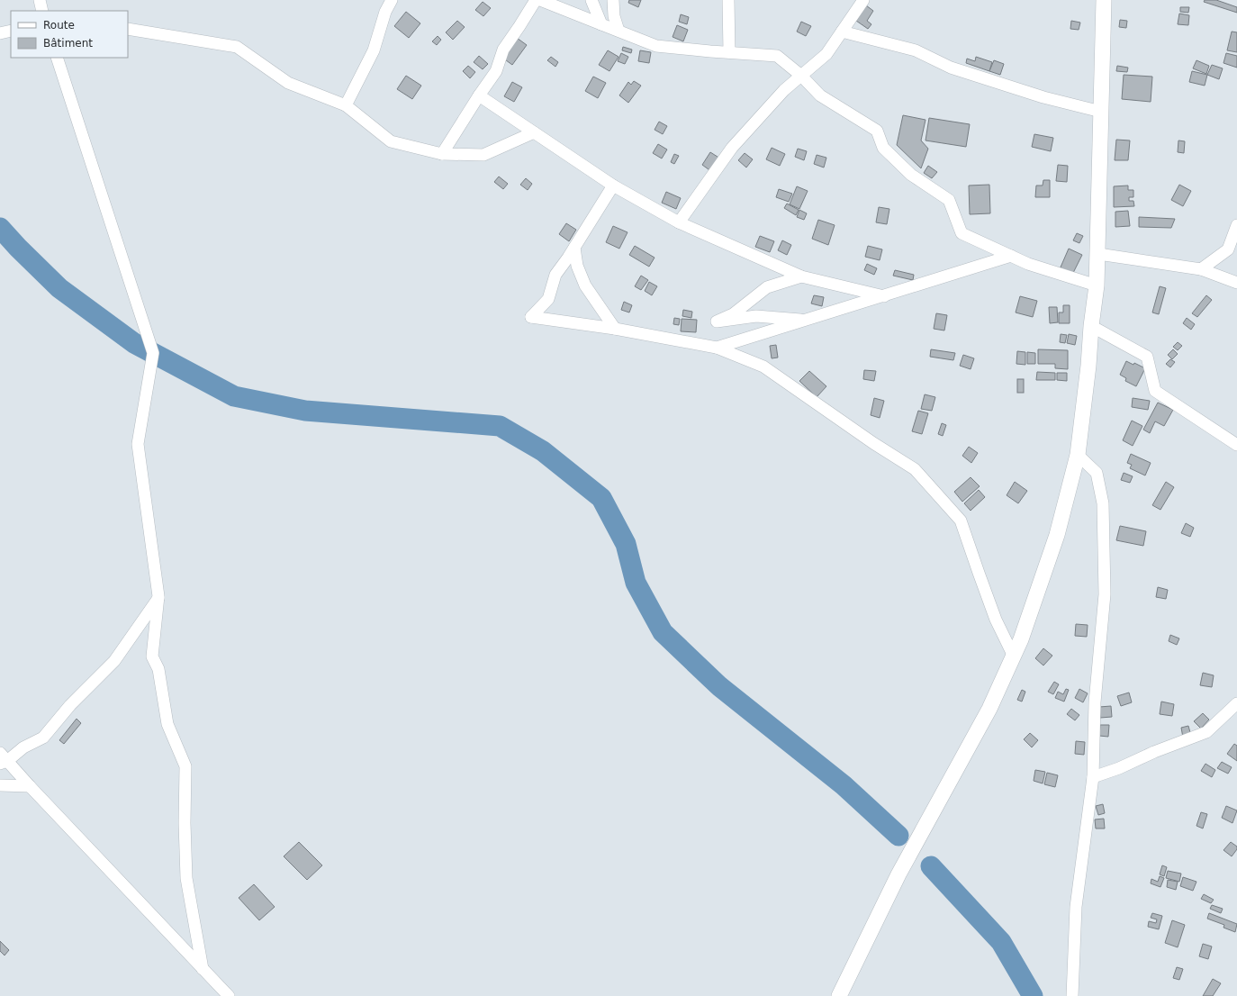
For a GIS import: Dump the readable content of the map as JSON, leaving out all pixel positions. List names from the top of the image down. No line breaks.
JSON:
{"legend":["Route","Bâtiment"]}
